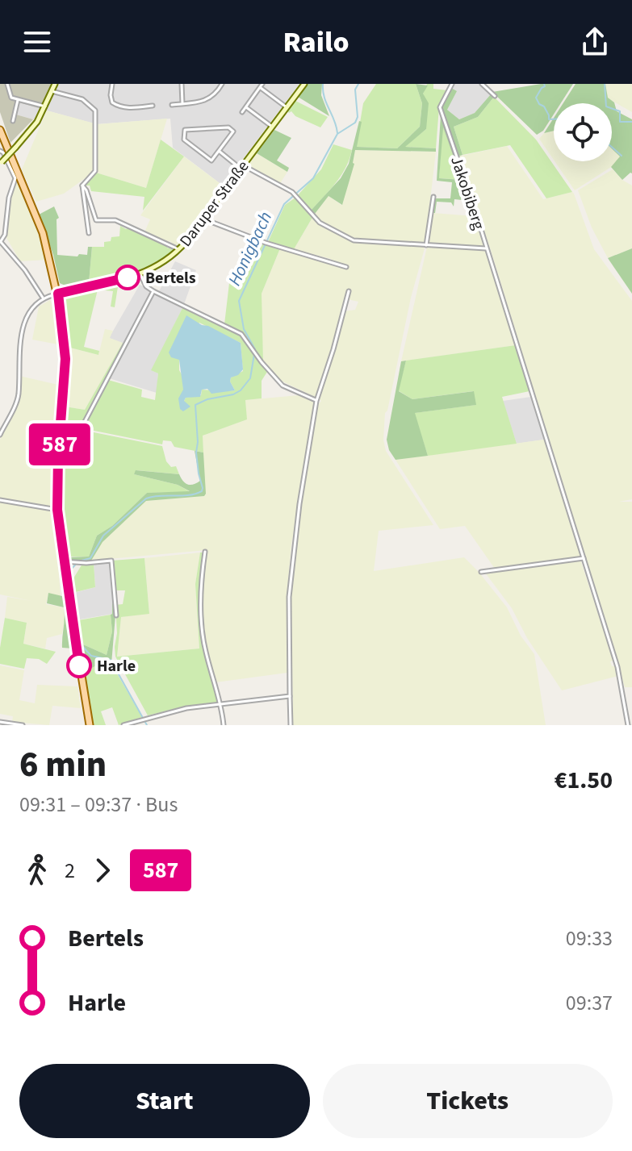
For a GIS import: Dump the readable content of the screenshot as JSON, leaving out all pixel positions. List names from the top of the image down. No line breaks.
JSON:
{"streets":{"street":["Jakobiberg","Daruper Straße"]},"crossings":[["Jakobiberg","Daruper Straße"]],"water":["Honigbach"],"places":["Bertels","Harle"],"lines":["bus line 587"],"page":{"header":"Railo","on_map":"587","heading":["6 min","09:31 – 09:37 · Bus","€1.50"],"legs":["2","587"],"list":[{"name":"Bertels","value":"09:33"},{"name":"Harle","value":"09:37"}],"buttons":["Start","Tickets"]}}
